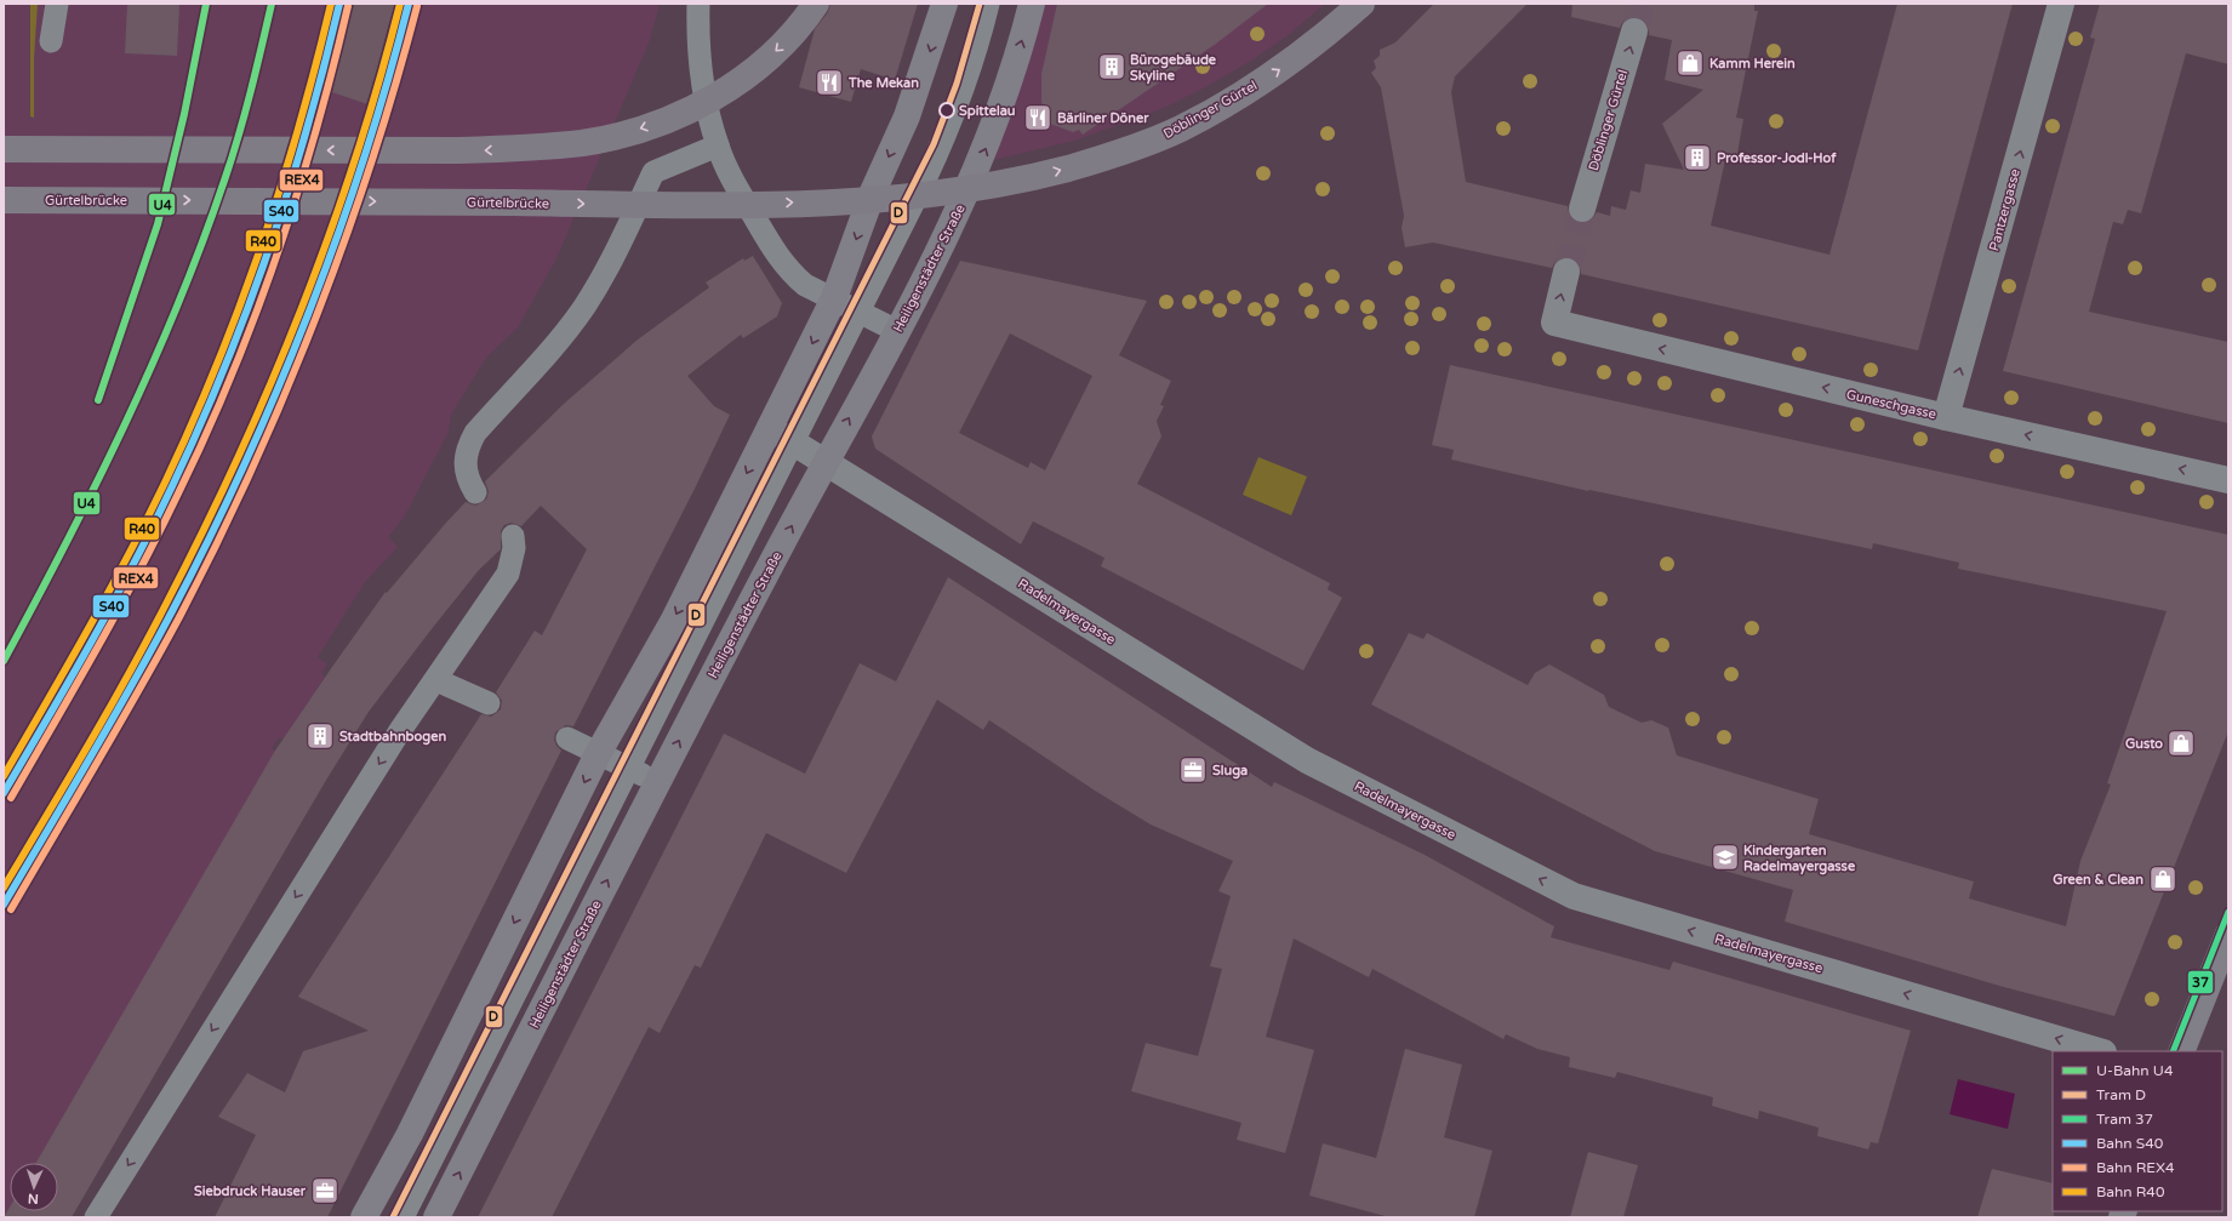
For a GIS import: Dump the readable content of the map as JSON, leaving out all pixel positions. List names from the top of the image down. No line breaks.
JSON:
{"streets":{"main road":["Döblinger Gürtel","Gürtelbrücke","Heiligenstädter Straße"],"street":["Pantzergasse","Guneschgasse","Radelmayergasse"]},"crossings":[["Döblinger Gürtel","Gürtelbrücke"],["Pantzergasse","Guneschgasse"],["Heiligenstädter Straße","Radelmayergasse"]],"one_way":["Döblinger Gürtel","Pantzergasse","Guneschgasse","Radelmayergasse"],"places":{"shop":["Kamm Herein","Gusto","Green & Clean"],"building":["Bürogebäude Skyline","Professor-Jodl-Hof","Stadtbahnbogen"],"restaurant":["The Mekan","Bärliner Döner"],"other":["Spittelau"],"office":["Sluga","Siebdruck Hauser"],"school or university":["Kindergarten Radelmayergasse"]},"lines":["metro line U4","tram line D","rail line S40","rail line R40","rail line REX4","tram line 37"],"legend":["U-Bahn U4","Tram D","Tram 37","Bahn S40","Bahn REX4","Bahn R40"],"north":"bottom"}
